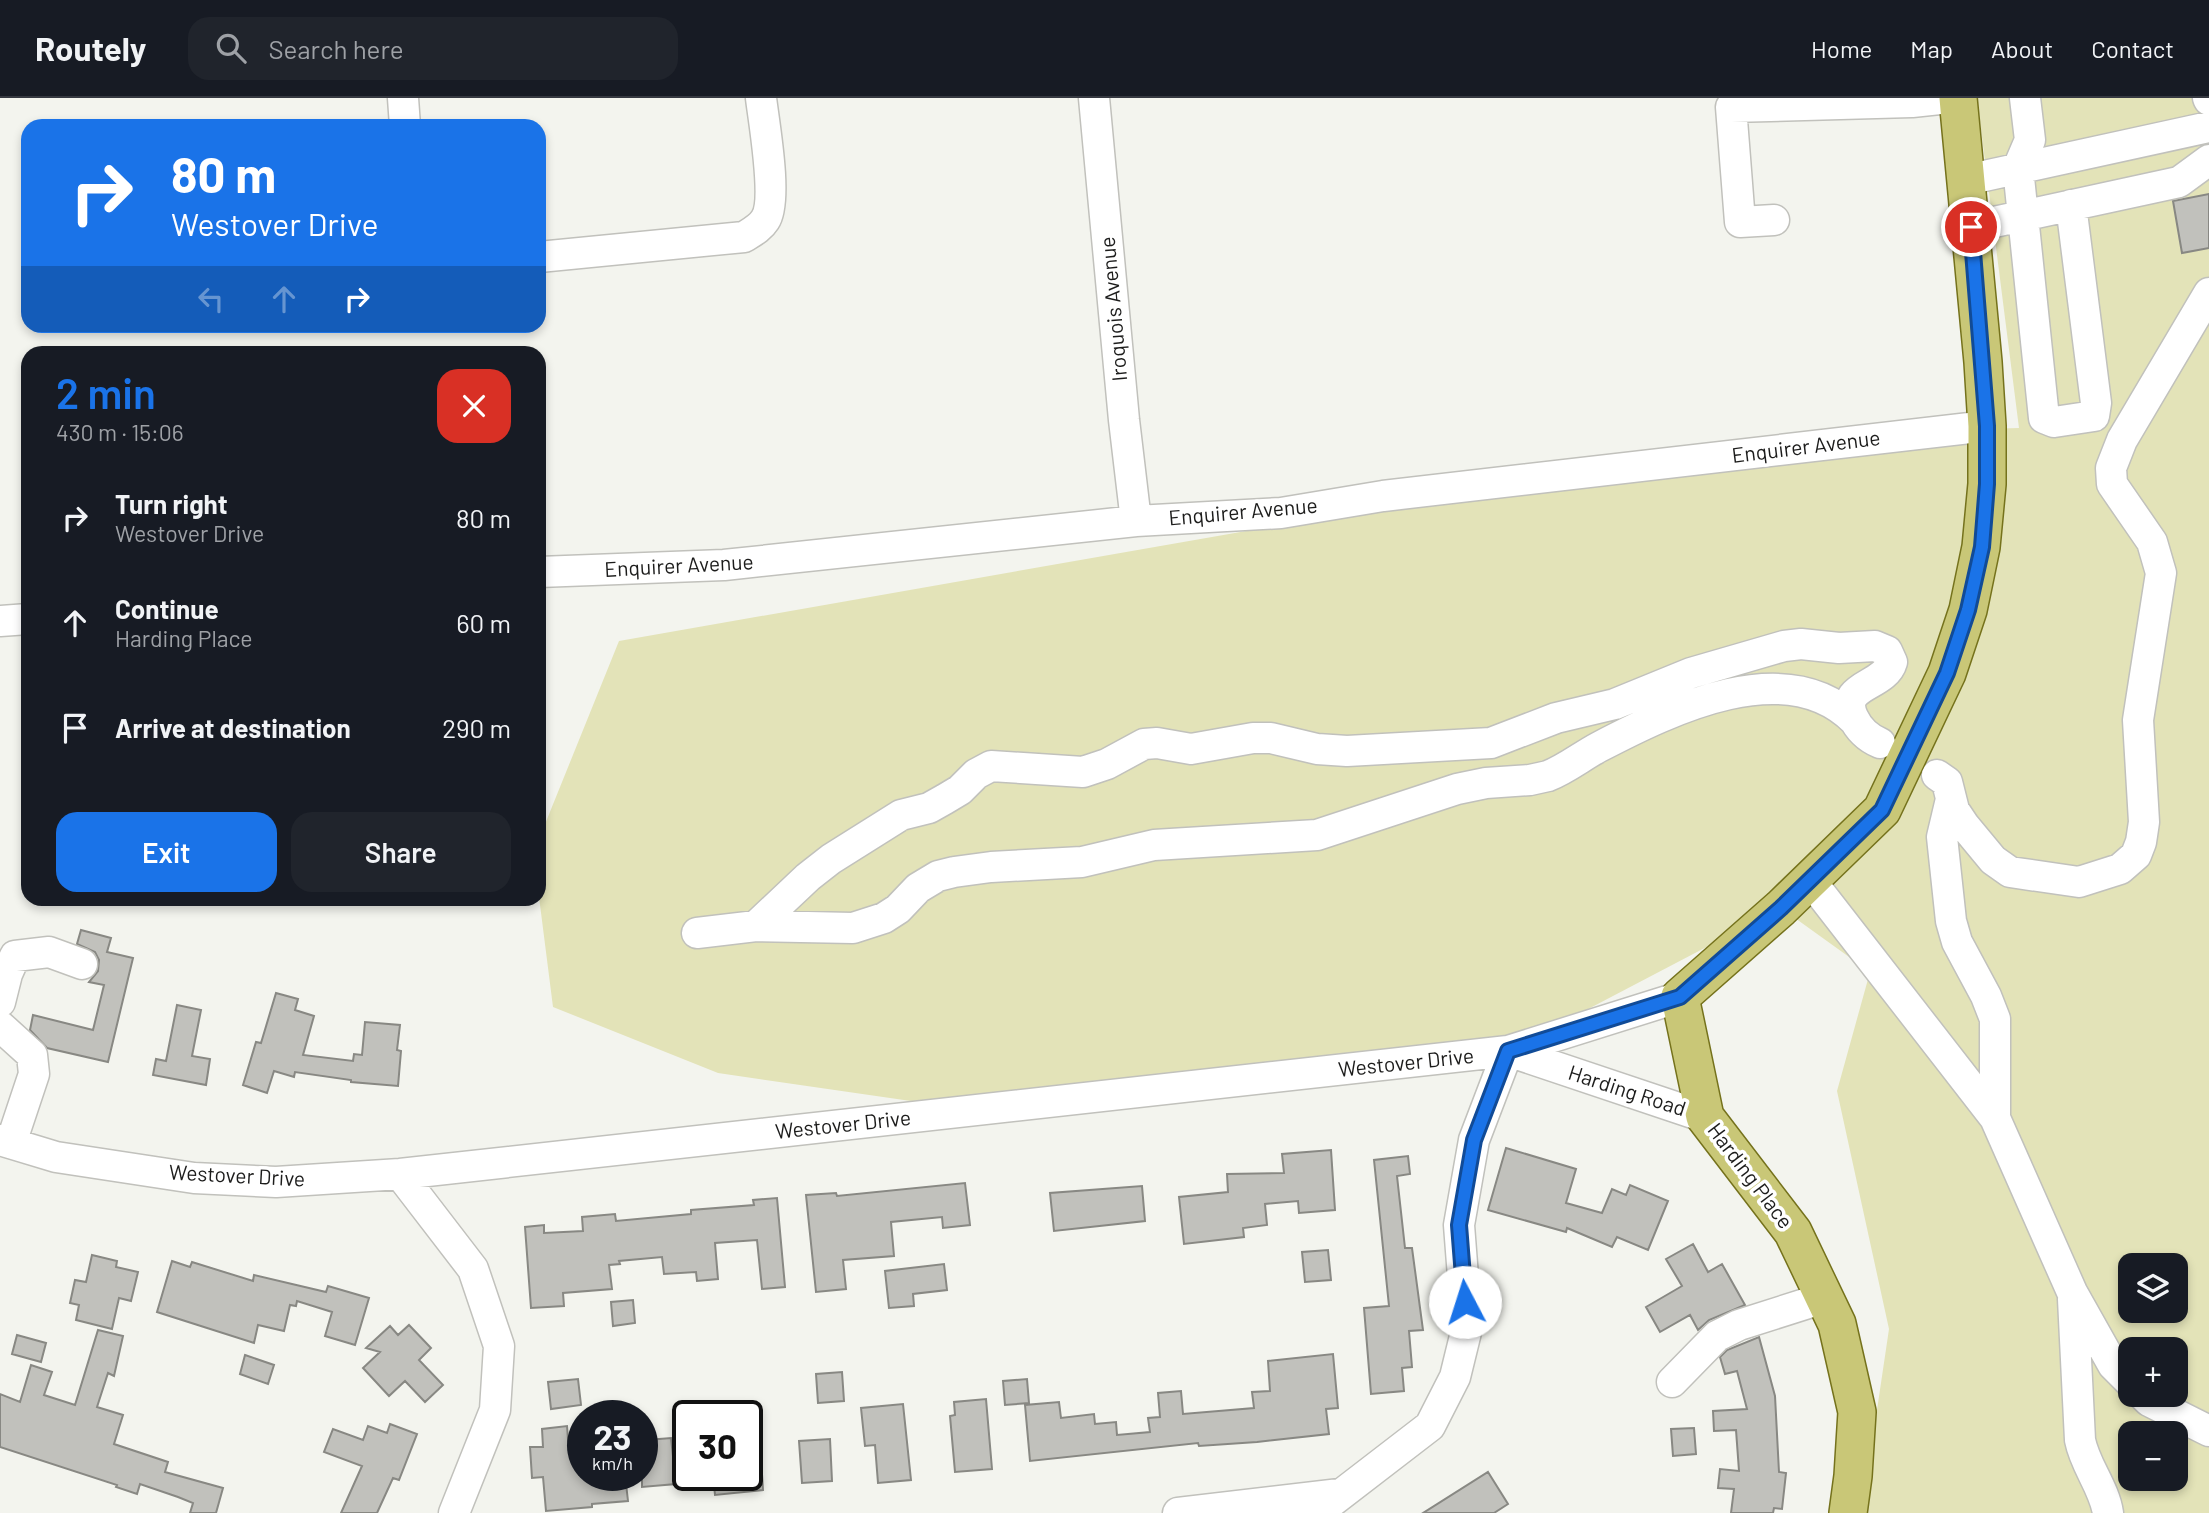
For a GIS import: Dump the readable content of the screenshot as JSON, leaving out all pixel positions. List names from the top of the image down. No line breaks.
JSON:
{"streets":{"main road":["Harding Place"],"street":["Iroquois Avenue","Enquirer Avenue","Westover Drive","Harding Road"]},"crossings":[["Iroquois Avenue","Enquirer Avenue"],["Westover Drive","Harding Road"],["Westover Drive","Harding Place"],["Harding Road","Harding Place"]],"page":{"header":"Routely","search":"Search here","nav":["Home","Map","About","Contact"],"turn":["80 m","Westover Drive"],"heading":["2 min","430 m · 15:06"],"list":[{"name":"Turn right","note":"Westover Drive","value":"80 m"},{"name":"Continue","note":"Harding Place","value":"60 m"},{"name":"Arrive at destination","value":"290 m"}],"buttons":["Exit","Share"],"map_buttons":["+","−"],"speed":"23 km/h","limit":"30"}}
